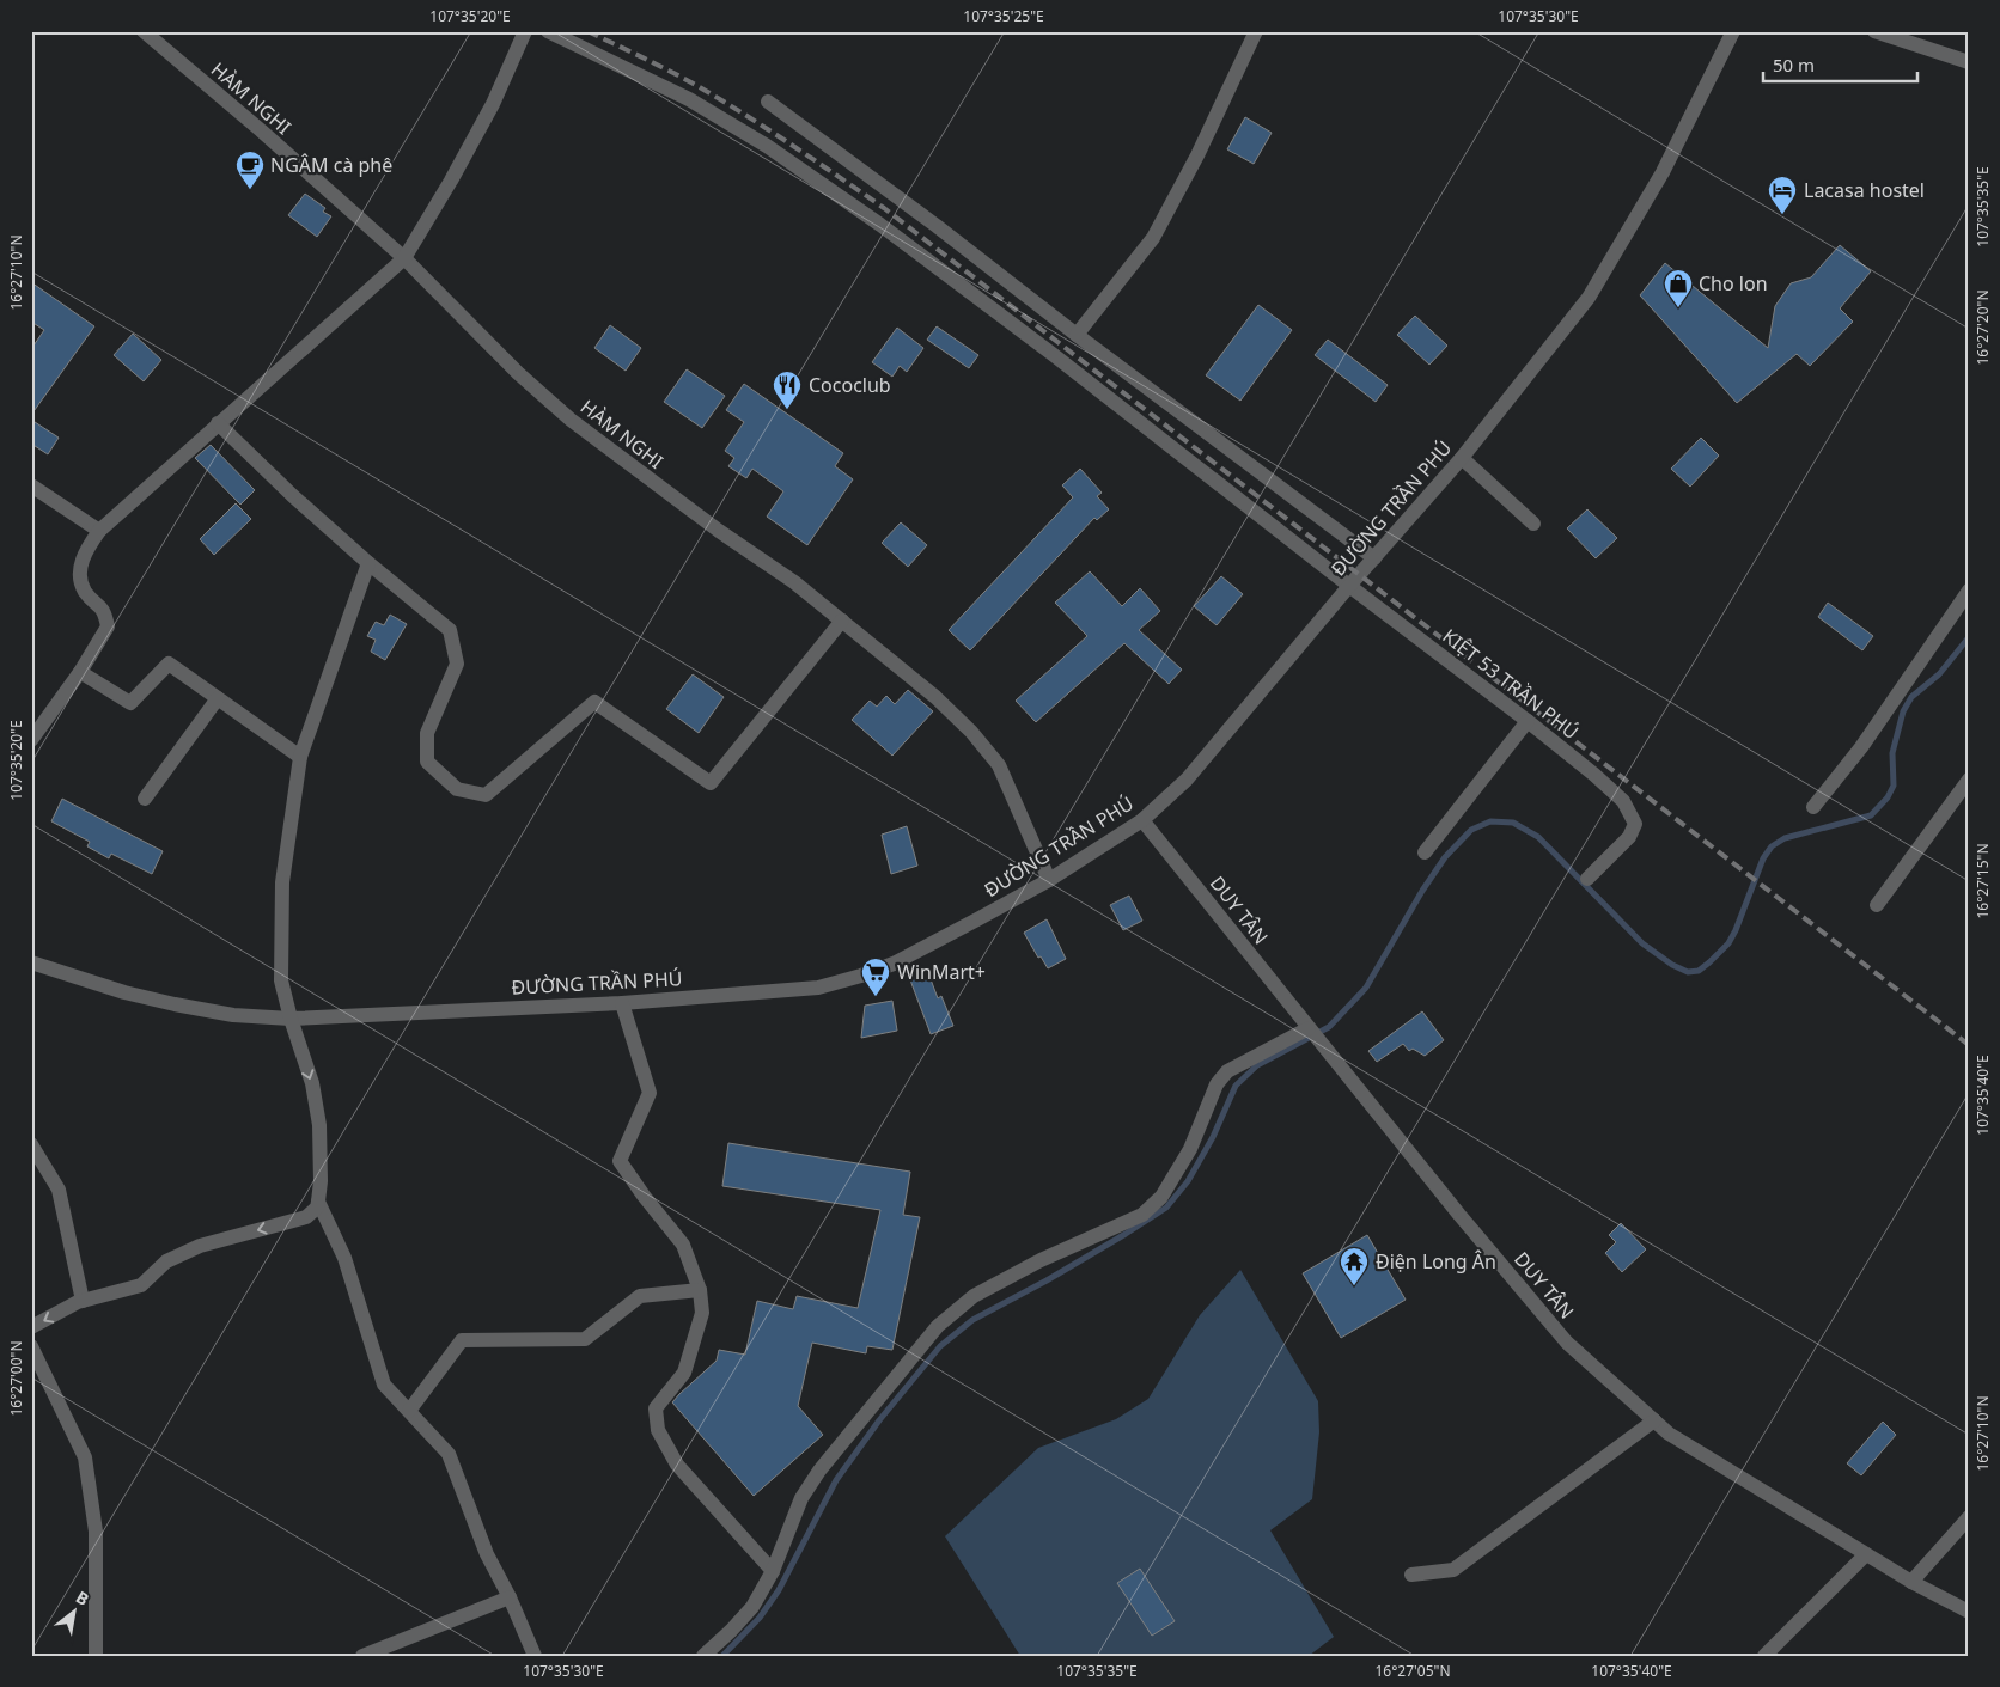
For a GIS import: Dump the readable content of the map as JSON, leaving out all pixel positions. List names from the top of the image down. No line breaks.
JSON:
{"streets":{"street":["HÀM NGHI","ĐƯỜNG TRẦN PHÚ","KIỆT 53 TRẦN PHÚ","DUY TÂN"]},"crossings":[["HÀM NGHI","ĐƯỜNG TRẦN PHÚ"],["ĐƯỜNG TRẦN PHÚ","KIỆT 53 TRẦN PHÚ"],["ĐƯỜNG TRẦN PHÚ","DUY TÂN"]],"places":{"cafe":["NGÂM cà phê"],"hotel":["Lacasa hostel"],"shop":["Cho lon"],"restaurant":["Cococlub"],"supermarket":["WinMart+"],"temple":["Điện Long Ân"]},"scale_bar":"50 m","north":"top right","coordinates":["107°35'20\"E","107°35'25\"E","107°35'30\"E","107°35'35\"E","16°27'10\"N","16°27'20\"N","16°27'15\"N","107°35'40\"E","16°27'00\"N","16°27'05\"N"]}
